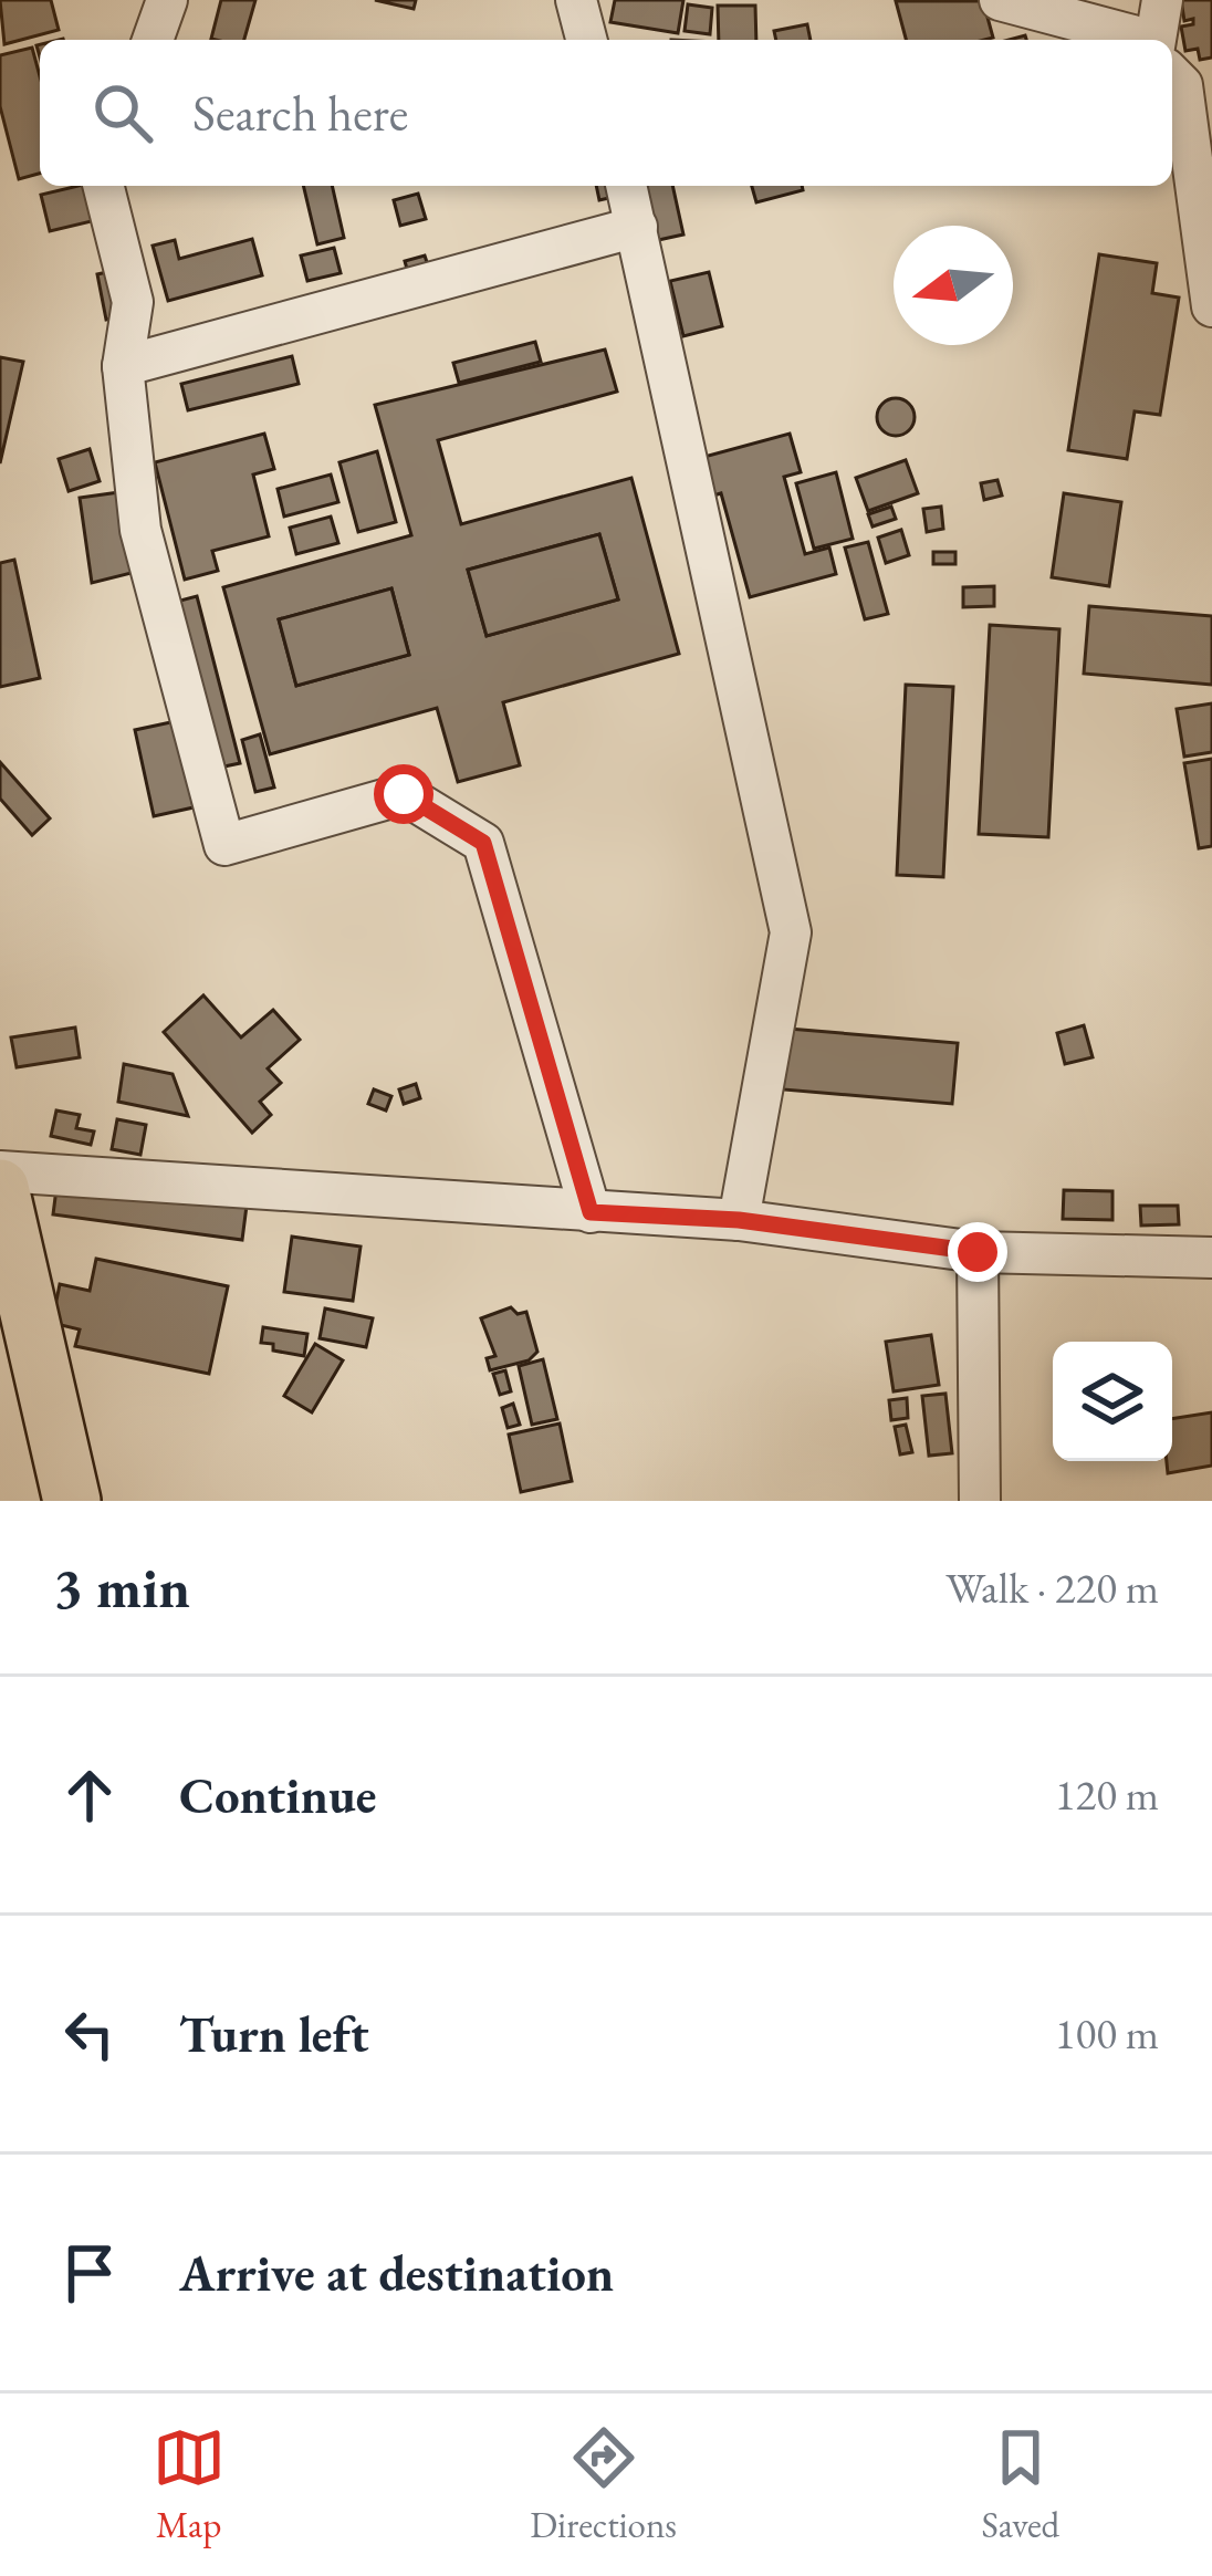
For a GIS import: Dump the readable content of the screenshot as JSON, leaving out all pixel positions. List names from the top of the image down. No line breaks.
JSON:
{"north":"left","page":{"search":"Search here","heading":["3 min","Walk · 220 m"],"list":[["Continue","120 m"],["Turn left","100 m"],"Arrive at destination"],"nav":["Map","Directions","Saved"]}}
